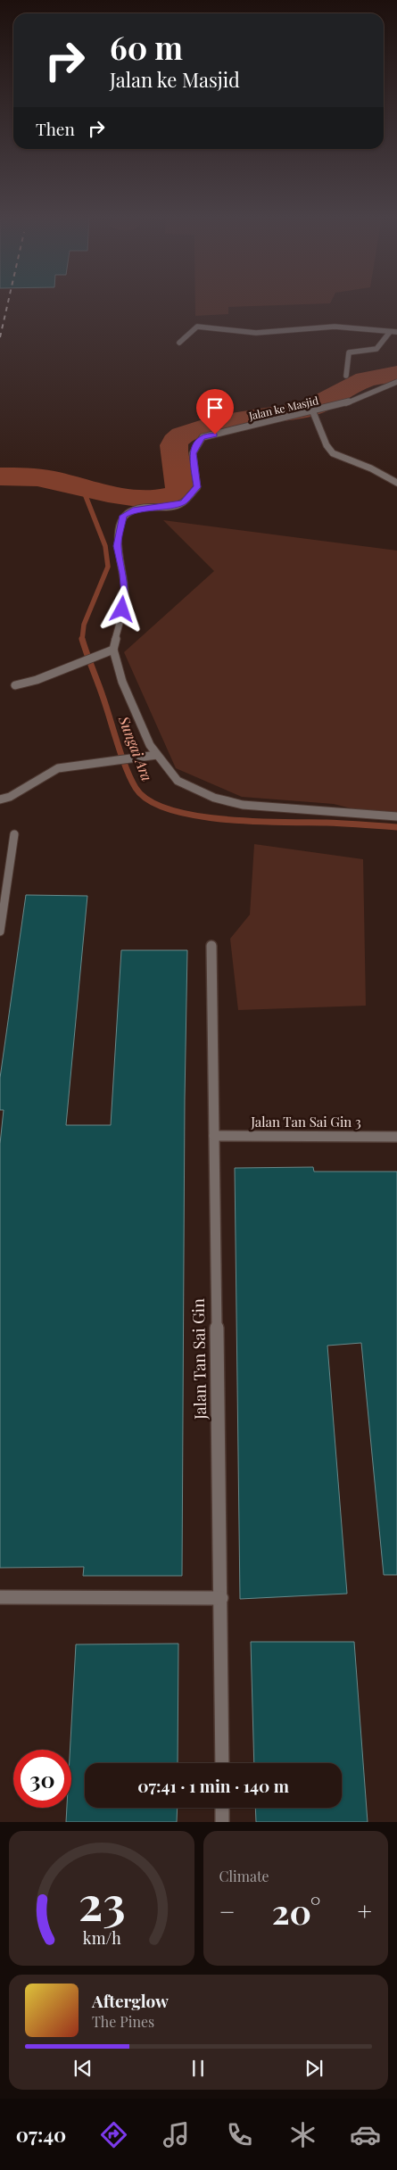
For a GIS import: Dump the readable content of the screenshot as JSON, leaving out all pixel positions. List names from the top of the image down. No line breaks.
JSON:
{"streets":{"street":["Jalan ke Masjid","Jalan Tan Sai Gin 3","Jalan Tan Sai Gin"]},"crossings":[["Jalan Tan Sai Gin 3","Jalan Tan Sai Gin"]],"water":["Sungai Ara"],"page":{"turn":["60 m","Jalan ke Masjid"],"then":"Then","limit":"30","trip":"07:41 · 1 min · 140 m","tile":"Climate","heat":["−","20°","+"],"song":["Afterglow","The Pines"],"tabs":"07:40","gauge":["23","km/h"]}}
